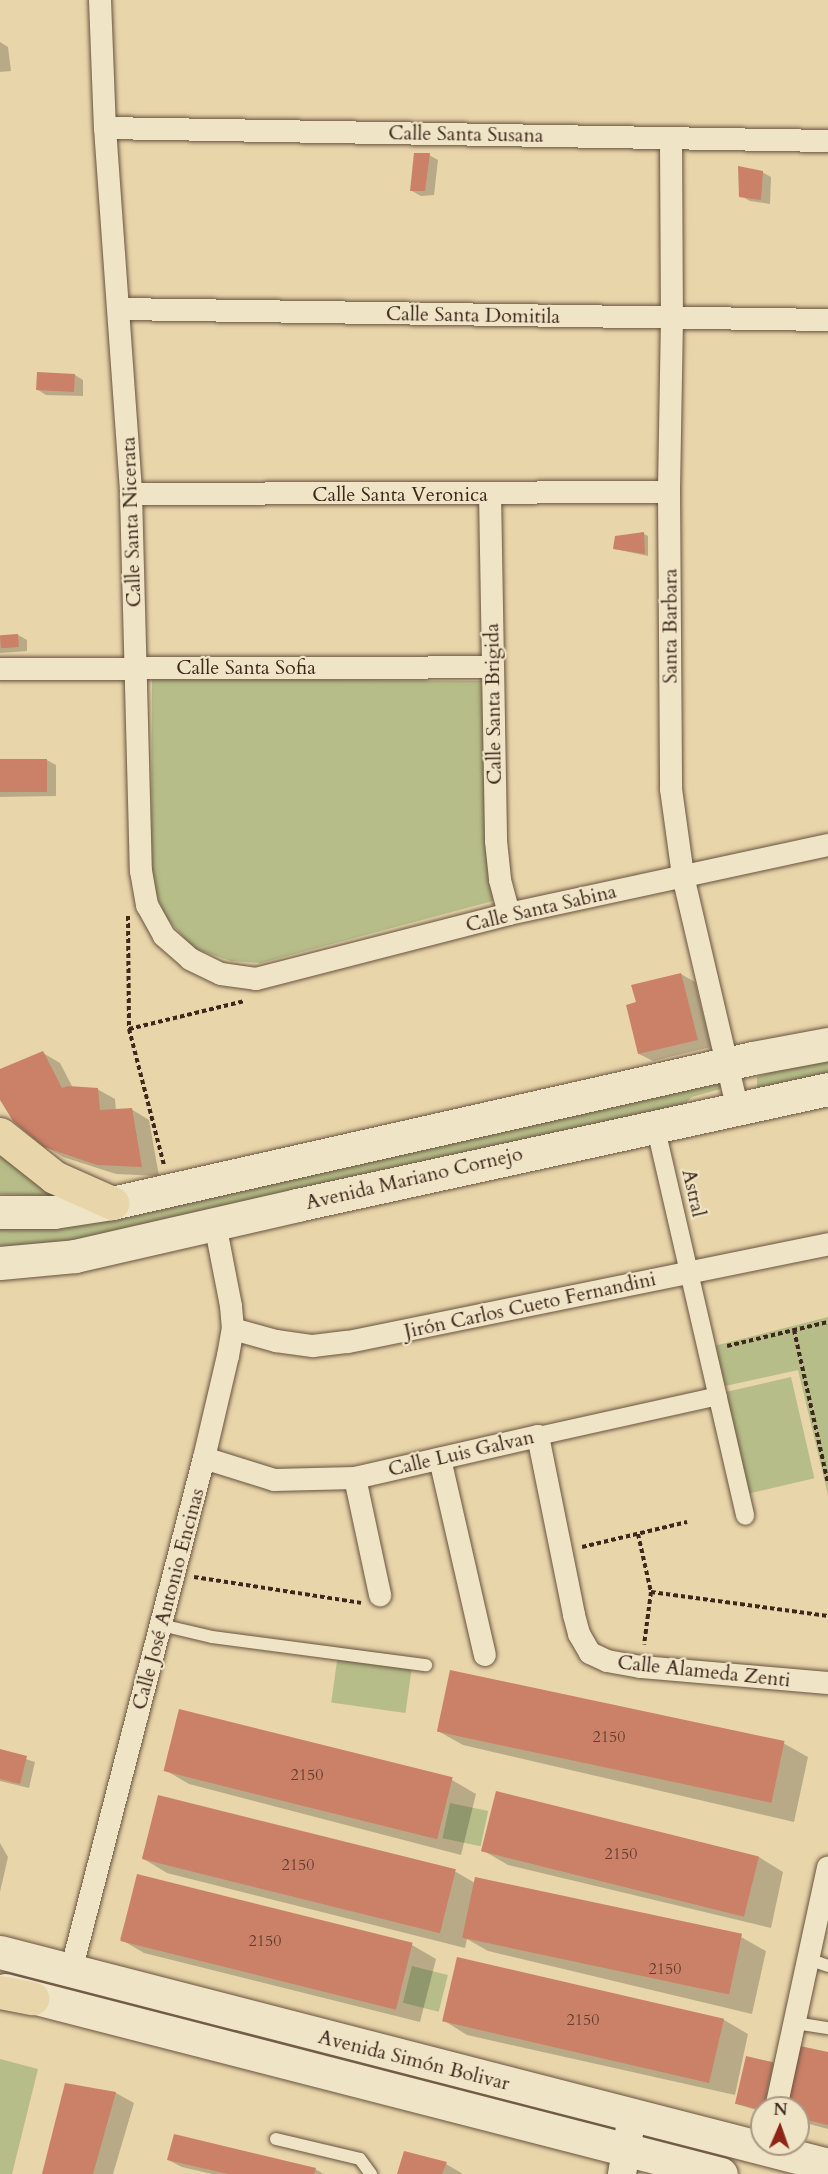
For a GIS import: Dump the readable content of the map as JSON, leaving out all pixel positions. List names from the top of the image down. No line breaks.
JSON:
{"streets":{"main road":["Avenida Mariano Cornejo","Avenida Simón Bolivar"],"street":["Calle Santa Susana","Calle Santa Domitila","Calle Santa Veronica","Calle Santa Nicerata","Santa Barbara","Calle Santa Sofia","Calle Santa Brigida","Calle Santa Sabina","Astral","Jirón Carlos Cueto Fernandini","Calle Luis Galvan","Calle José Antonio Encinas","Calle Alameda Zenti"]},"crossings":[["Calle Santa Susana","Calle Santa Nicerata"],["Calle Santa Susana","Santa Barbara"],["Calle Santa Domitila","Calle Santa Nicerata"],["Calle Santa Domitila","Santa Barbara"],["Calle Santa Veronica","Calle Santa Nicerata"],["Calle Santa Veronica","Santa Barbara"],["Calle Santa Veronica","Calle Santa Brigida"],["Calle Santa Nicerata","Calle Santa Sofia"],["Calle Santa Nicerata","Calle Santa Sabina"],["Santa Barbara","Calle Santa Sabina"],["Santa Barbara","Avenida Mariano Cornejo"],["Calle Santa Sofia","Calle Santa Brigida"],["Calle Santa Brigida","Calle Santa Sabina"],["Avenida Mariano Cornejo","Astral"],["Avenida Mariano Cornejo","Calle José Antonio Encinas"],["Astral","Jirón Carlos Cueto Fernandini"],["Astral","Calle Luis Galvan"],["Jirón Carlos Cueto Fernandini","Calle José Antonio Encinas"],["Calle Luis Galvan","Calle José Antonio Encinas"],["Calle Luis Galvan","Calle Alameda Zenti"],["Calle José Antonio Encinas","Avenida Simón Bolivar"]],"house_numbers":["2150","2150","2150","2150","2150","2150","2150"],"north":"top"}
